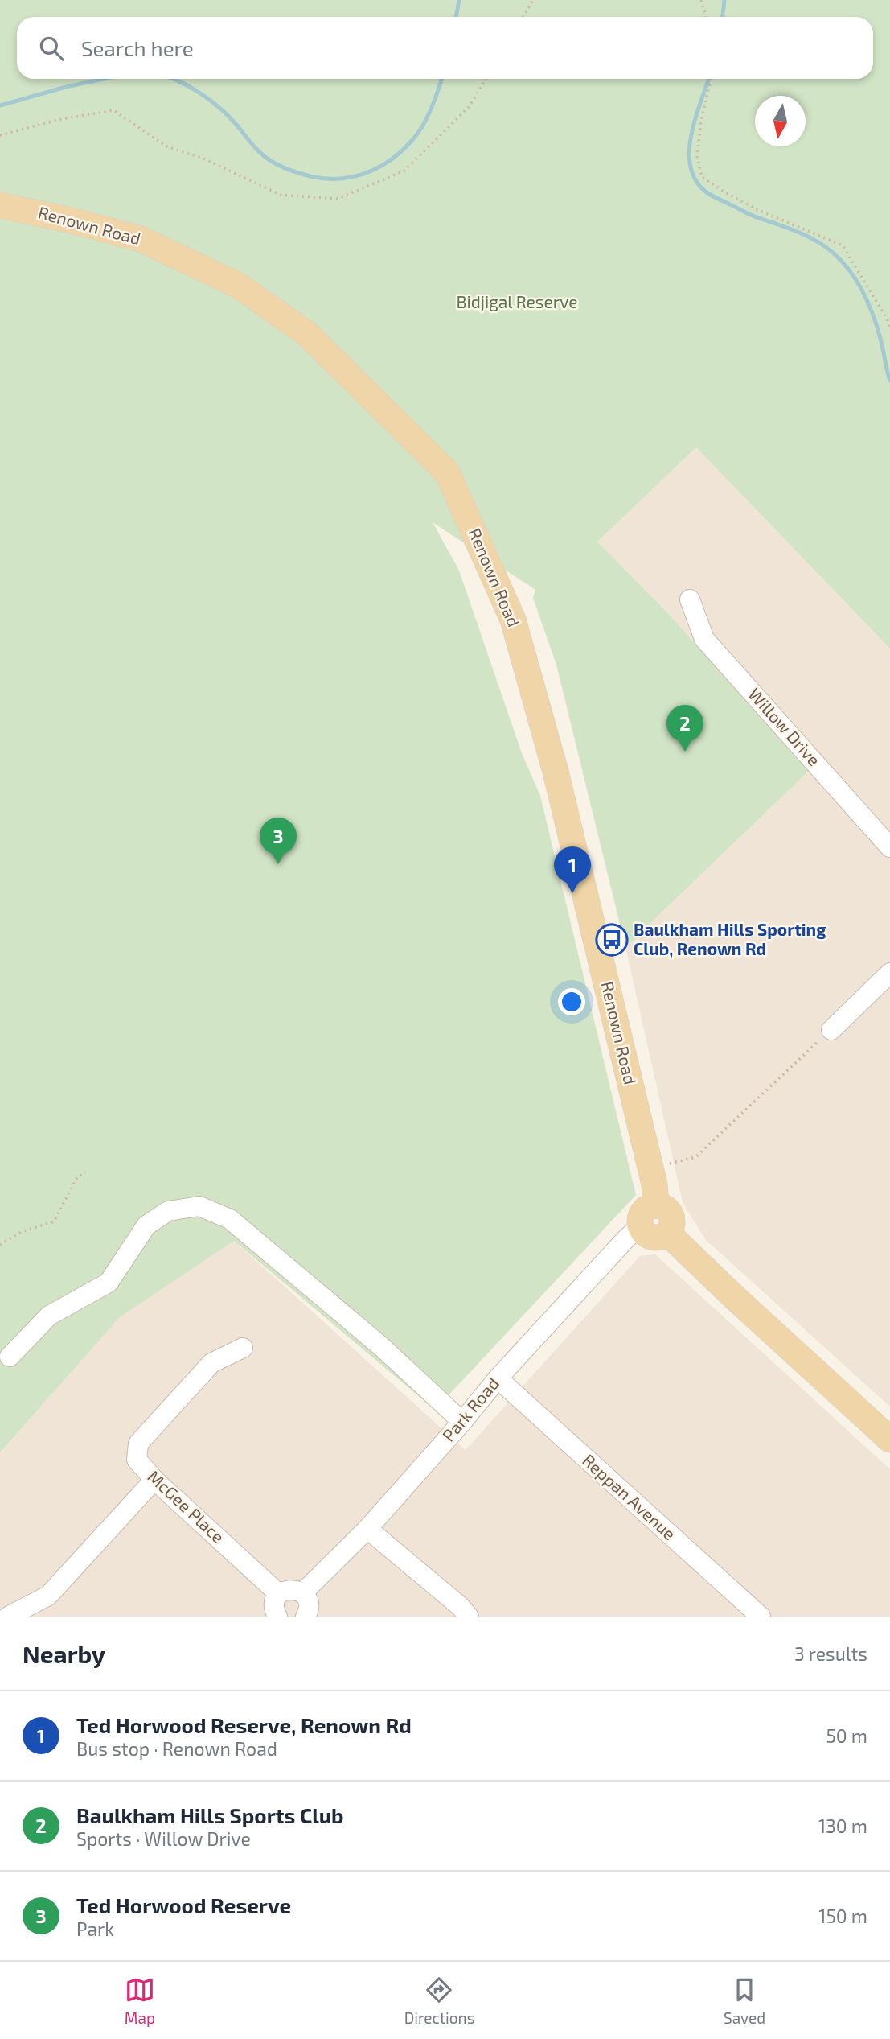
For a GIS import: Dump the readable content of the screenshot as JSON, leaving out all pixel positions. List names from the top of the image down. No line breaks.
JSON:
{"streets":{"main road":["Renown Road"],"street":["Willow Drive","Park Road","Reppan Avenue","McGee Place"]},"crossings":[["Renown Road","Park Road"],["Park Road","Reppan Avenue"]],"parks":["Bidjigal Reserve"],"places":{"bus stop":["Baulkham Hills Sporting Club, Renown Rd"]},"north":"bottom","page":{"search":"Search here","pins":["2","3","1"],"heading":["Nearby","3 results"],"list":[{"mark":"1","name":"Ted Horwood Reserve, Renown Rd","note":"Bus stop · Renown Road","value":"50 m"},{"mark":"2","name":"Baulkham Hills Sports Club","note":"Sports · Willow Drive","value":"130 m"},{"mark":"3","name":"Ted Horwood Reserve","note":"Park","value":"150 m"}],"nav":["Map","Directions","Saved"]}}
